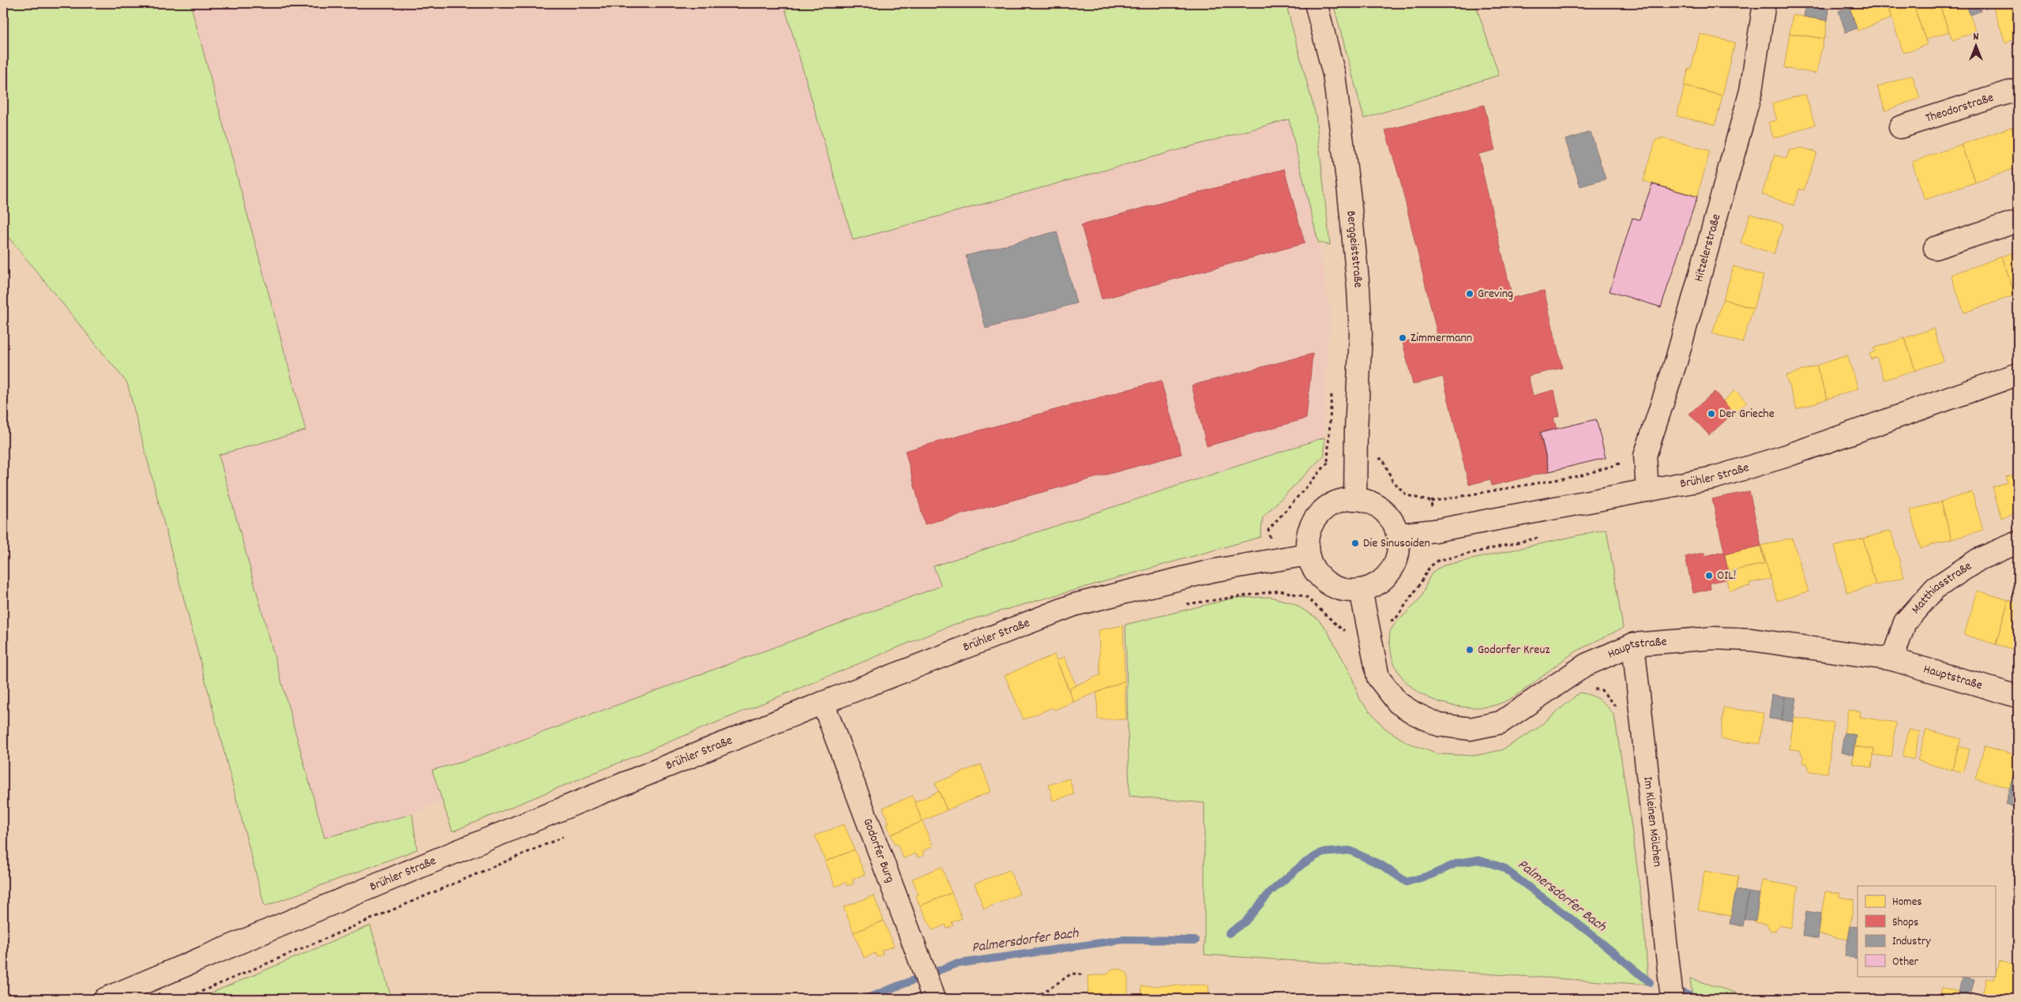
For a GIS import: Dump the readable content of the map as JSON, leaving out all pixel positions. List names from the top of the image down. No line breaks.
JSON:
{"streets":{"street":["Theodorstraße","Hitzelerstraße","Berggeiststraße","Brühler Straße","Matthiasstraße","Hauptstraße","Im Kleinen Mölchen","Godorfer Burg"]},"crossings":[["Hitzelerstraße","Brühler Straße"],["Berggeiststraße","Brühler Straße"],["Berggeiststraße","Hauptstraße"],["Brühler Straße","Hauptstraße"],["Brühler Straße","Godorfer Burg"],["Matthiasstraße","Hauptstraße"],["Hauptstraße","Im Kleinen Mölchen"]],"water":["Palmersdorfer Bach"],"places":["Greving","Zimmermann","Der Grieche","Die Sinusoiden","OIL!","Godorfer Kreuz"],"legend":["Homes","Shops","Industry","Other"],"north":"top"}
